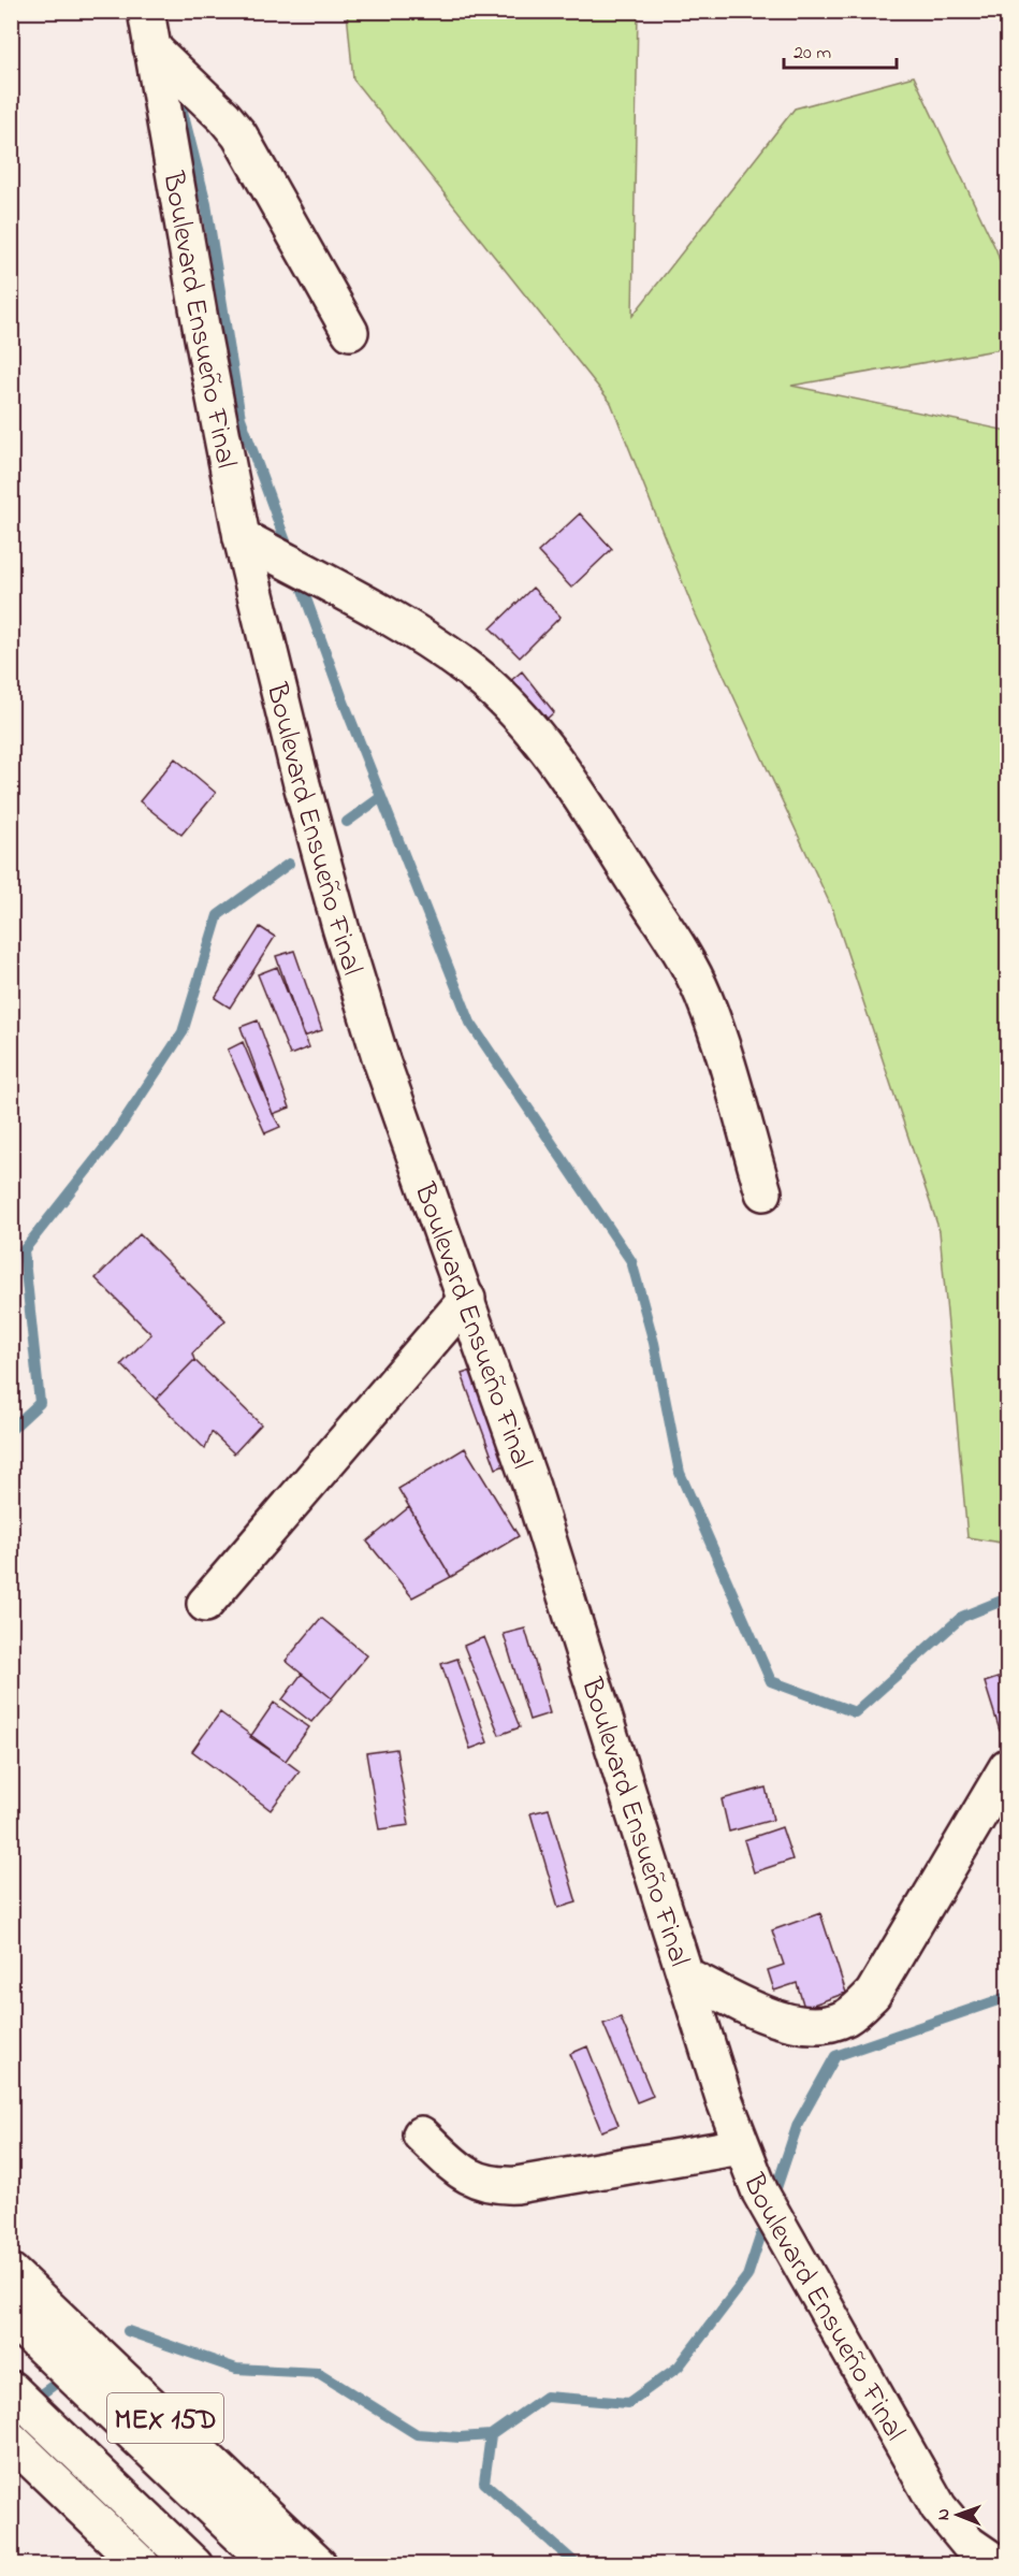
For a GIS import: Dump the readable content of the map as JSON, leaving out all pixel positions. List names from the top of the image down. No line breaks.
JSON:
{"streets":{"main road":["Boulevard Ensueño Final","MEX 15D"]},"scale_bar":"20 m","north":"left"}
